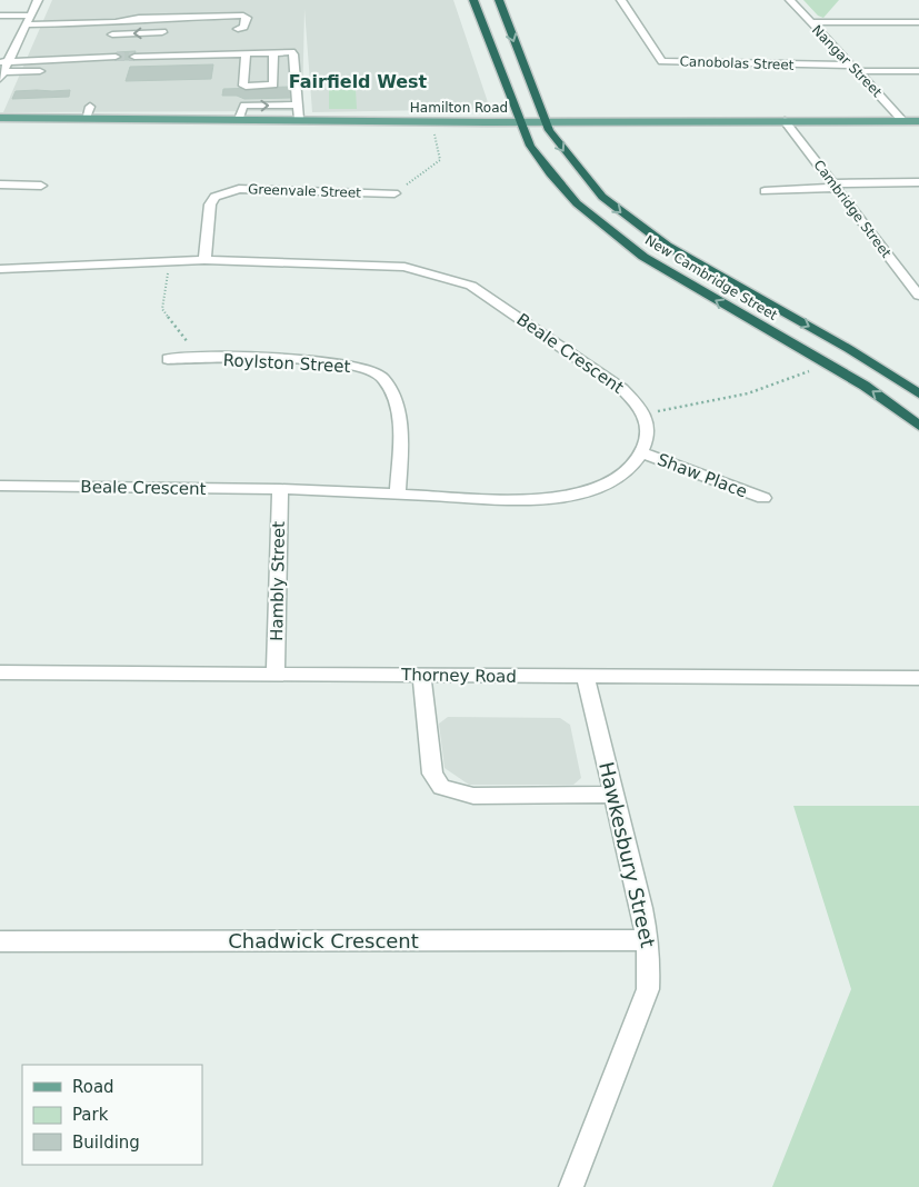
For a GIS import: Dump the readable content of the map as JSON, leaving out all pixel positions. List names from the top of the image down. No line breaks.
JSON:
{"streets":{"highway":["New Cambridge Street"],"main road":["Hamilton Road"],"street":["Nangar Street","Canobolas Street","Greenvale Street","Cambridge Street","Beale Crescent","Roylston Street","Shaw Place","Hambly Street","Thorney Road","Hawkesbury Street","Chadwick Crescent"]},"crossings":[["Nangar Street","Canobolas Street"],["Nangar Street","Hamilton Road"],["Hamilton Road","Cambridge Street"],["Hamilton Road","New Cambridge Street"],["Greenvale Street","Beale Crescent"],["Beale Crescent","Roylston Street"],["Beale Crescent","Shaw Place"],["Beale Crescent","Hambly Street"],["Hambly Street","Thorney Road"],["Thorney Road","Hawkesbury Street"],["Hawkesbury Street","Chadwick Crescent"]],"districts":["Fairfield West"],"legend":["Road","Park","Building"]}
